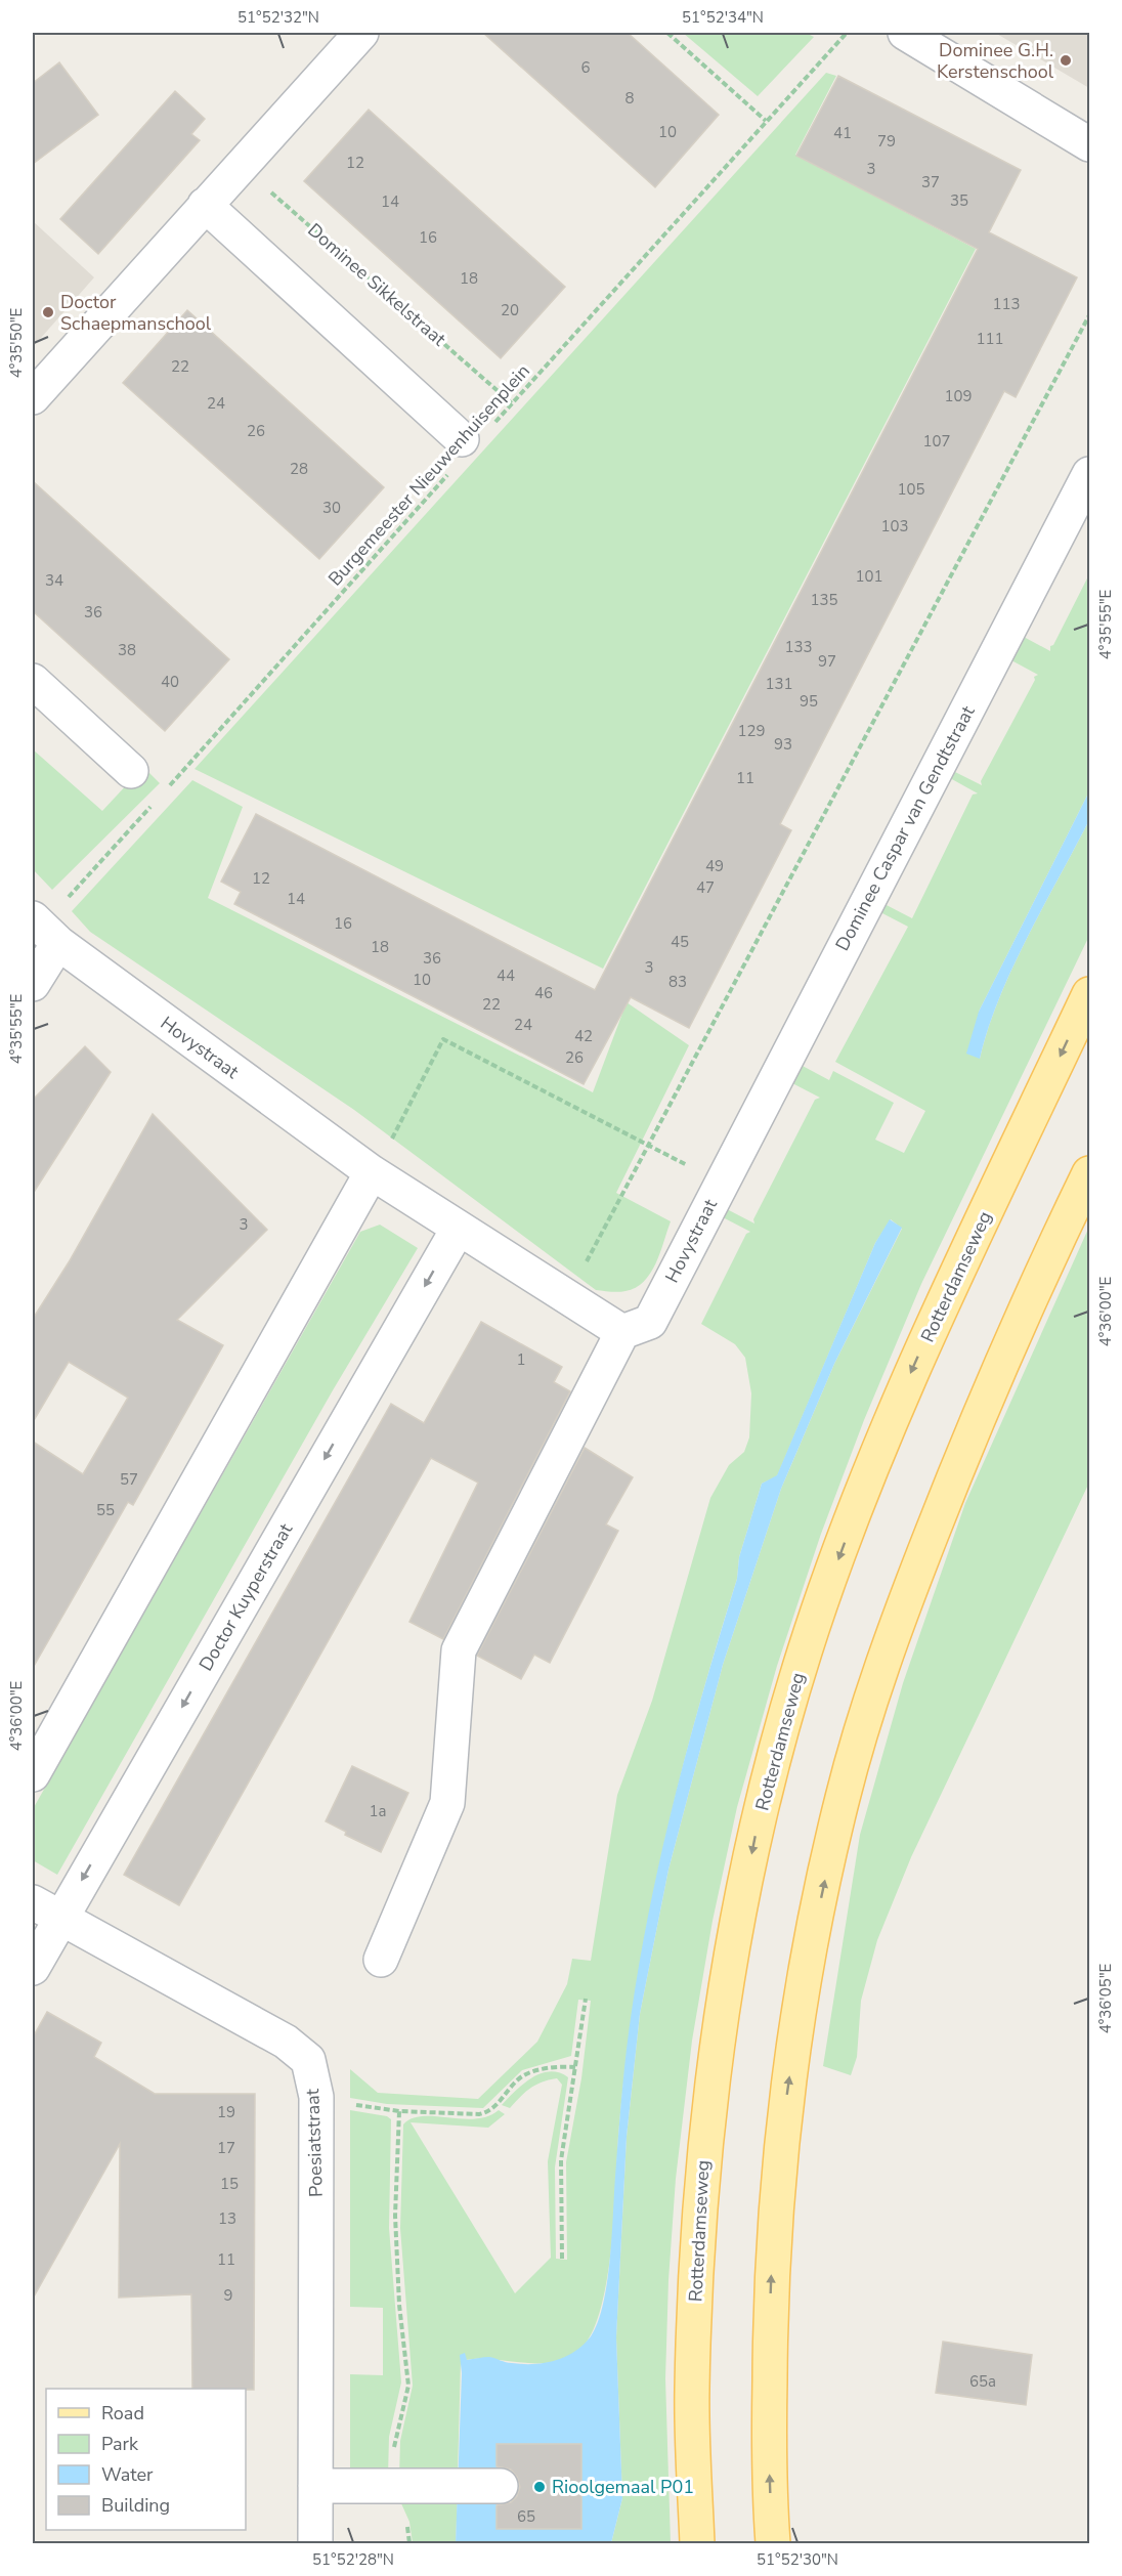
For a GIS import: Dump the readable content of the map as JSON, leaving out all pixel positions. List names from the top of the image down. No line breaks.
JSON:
{"streets":{"main road":["Rotterdamseweg"],"street":["Dominee Caspar van Gendtstraat","Hovystraat","Doctor Kuyperstraat","Poesiatstraat"],"path":["Dominee Sikkelstraat","Burgemeester Nieuwenhuisenplein"]},"crossings":[["Dominee Sikkelstraat","Burgemeester Nieuwenhuisenplein"],["Dominee Caspar van Gendtstraat","Hovystraat"],["Hovystraat","Doctor Kuyperstraat"],["Doctor Kuyperstraat","Poesiatstraat"]],"places":["Dominee G.H. Kerstenschool","Doctor Schaepmanschool","Rioolgemaal P01"],"house_numbers":["6","8","10","41","79","12","3","37","35","14","16","18","113","20","111","22","109","24","26","107","28","105","30","103","101","34","135","36","133","38","97","40","131","95","129","93","11","49","12","47","14","16","45","18","36","3","44","10","83","46","22","24","42","26","3","1","57","55","1a","19","17","15","13","11","9","65a","65"],"legend":["Road","Park","Water","Building"],"coordinates":["51°52'32\"N","51°52'34\"N","4°35'50\"E","4°35'55\"E","4°36'00\"E","4°36'05\"E","51°52'28\"N","51°52'30\"N"]}
